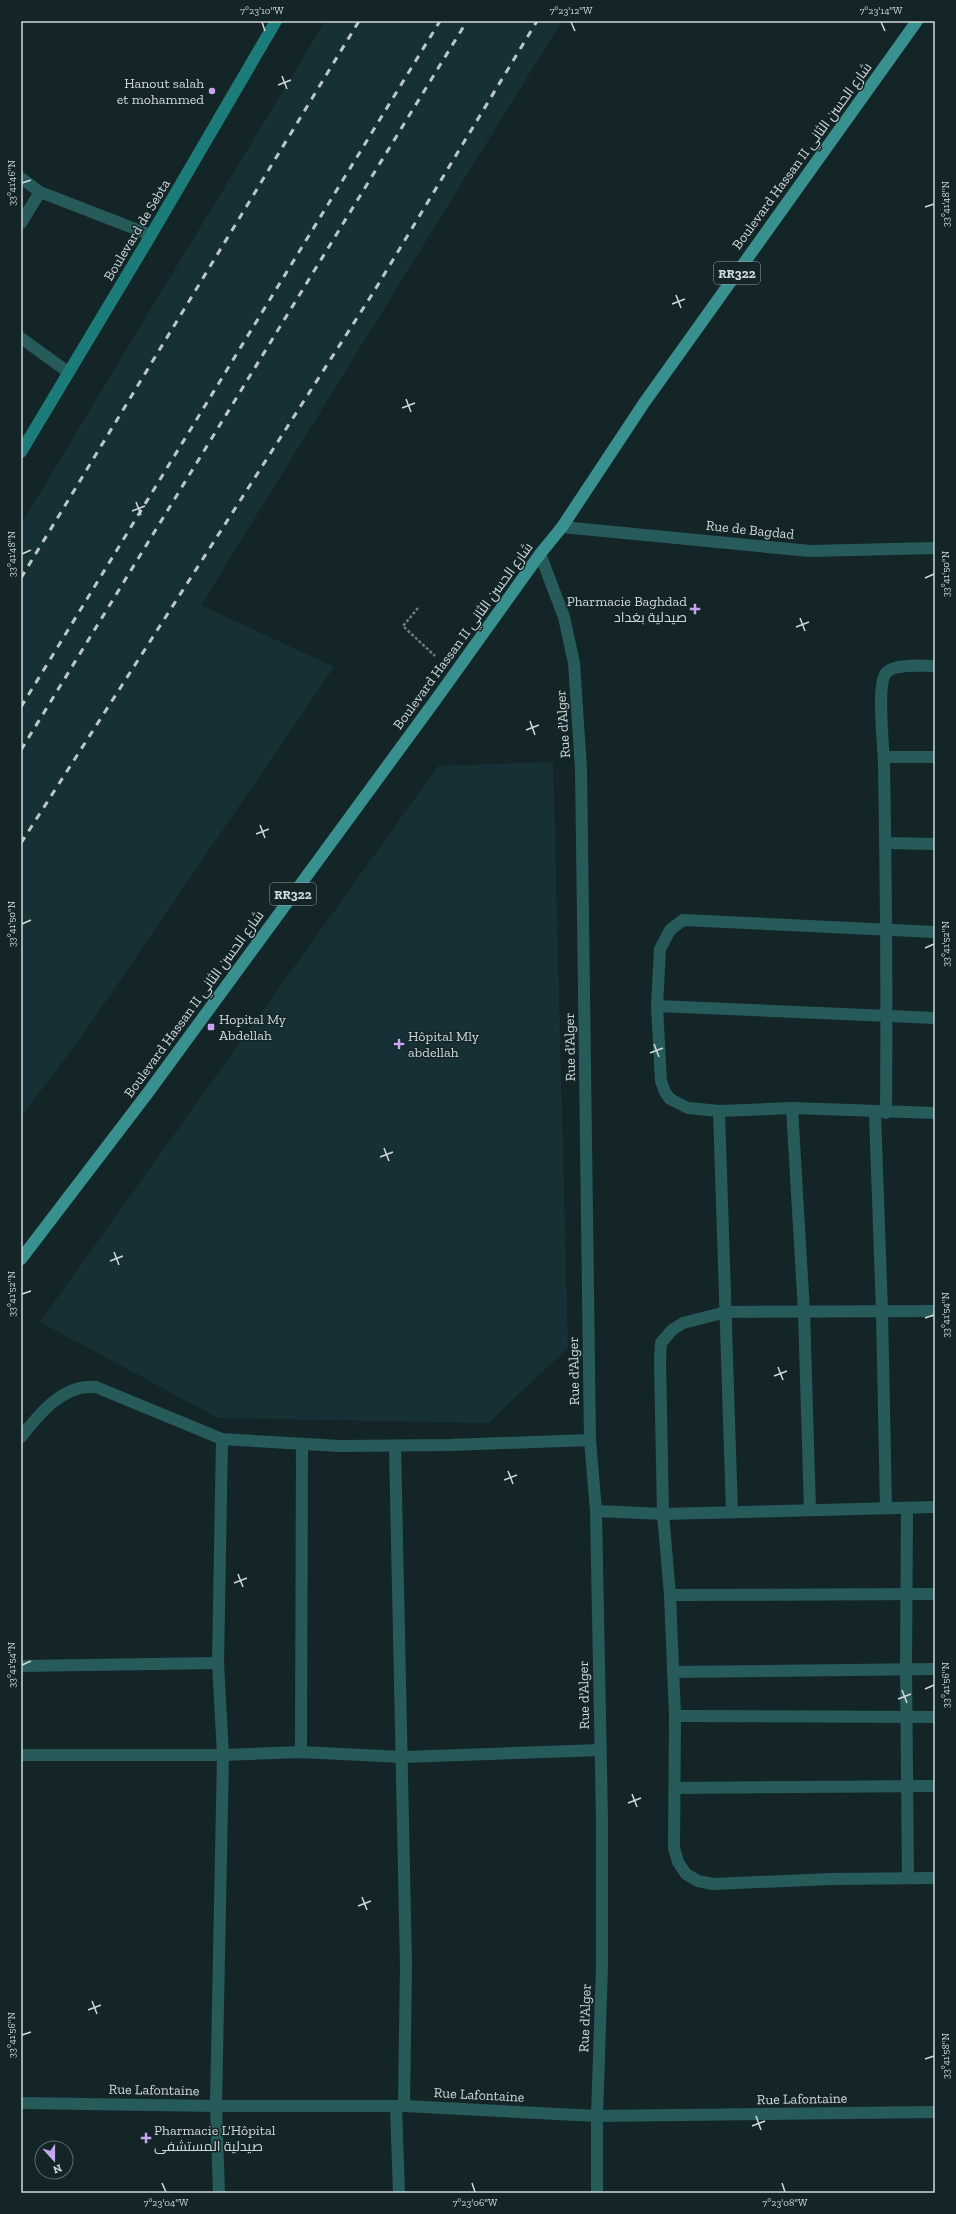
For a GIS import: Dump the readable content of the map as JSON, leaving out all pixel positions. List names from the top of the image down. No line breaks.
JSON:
{"streets":{"main road":["Boulevard Hassan II شارع الحسن الثاني","RR322"],"street":["Boulevard de Sebta","Rue de Bagdad","Rue d'Alger","Rue Lafontaine"]},"crossings":[["Boulevard Hassan II شارع الحسن الثاني","Rue de Bagdad"],["Boulevard Hassan II شارع الحسن الثاني","Rue d'Alger"],["Rue d'Alger","Rue Lafontaine"]],"places":{"other":["Hanout salah et mohammed"],"health":["Pharmacie Baghdad صيدلية بغداد","Hôpital Mly abdellah","Pharmacie L'Hôpital صيدلية المستشفى"],"transit":["Hopital My Abdellah"]},"north":"bottom","coordinates":["7°23'10\"W","7°23'12\"W","7°23'14\"W","33°41'46\"N","33°41'48\"N","33°41'50\"N","33°41'52\"N","33°41'54\"N","33°41'56\"N","33°41'58\"N","7°23'04\"W","7°23'06\"W","7°23'08\"W"]}
